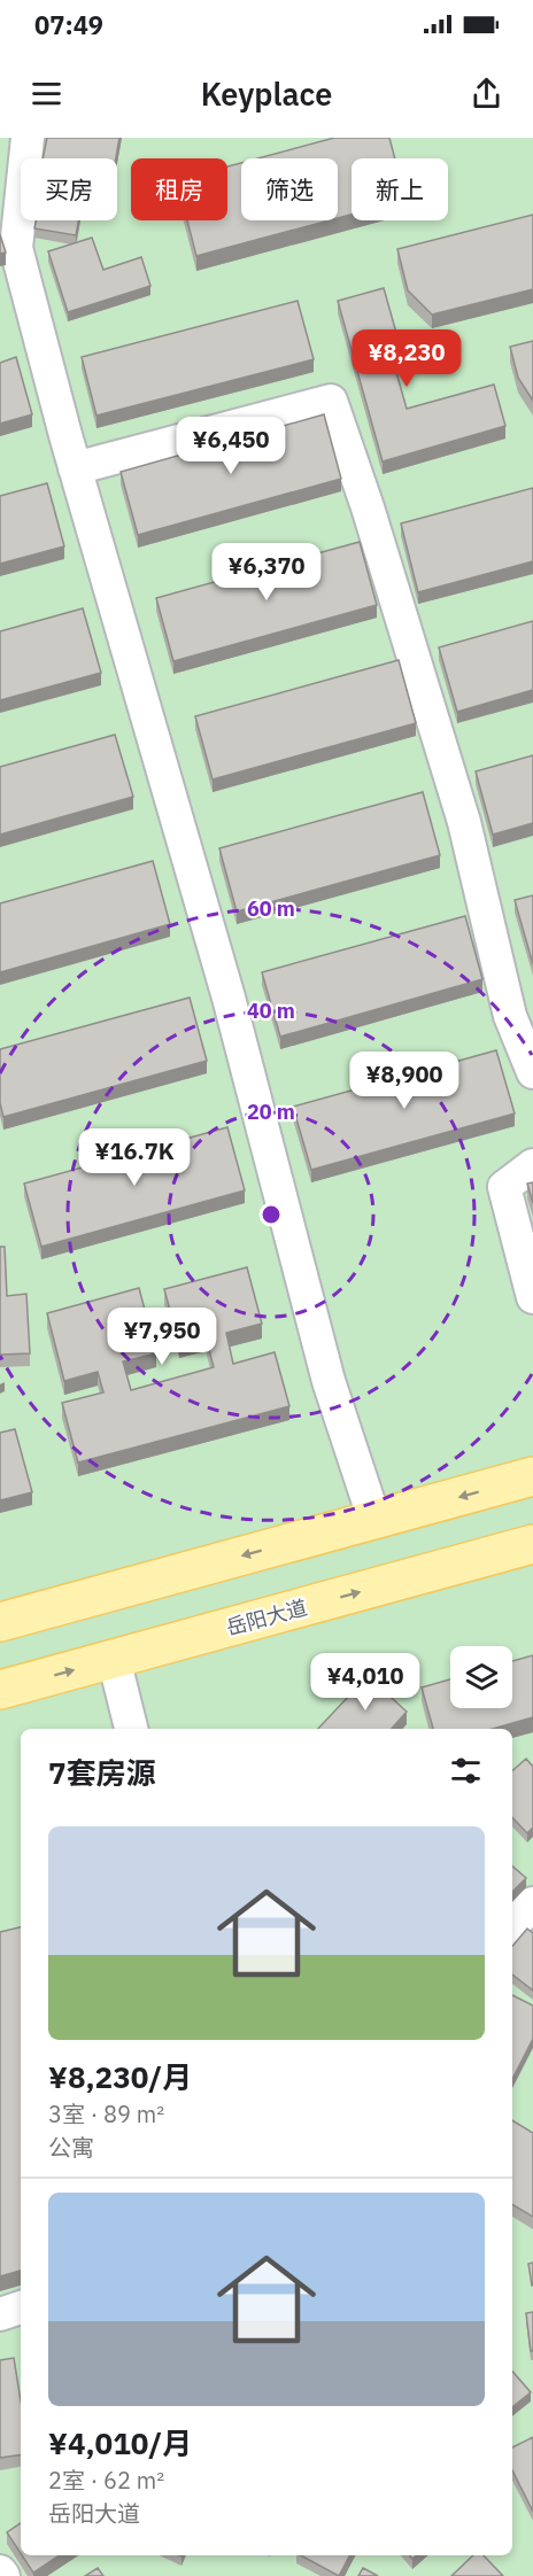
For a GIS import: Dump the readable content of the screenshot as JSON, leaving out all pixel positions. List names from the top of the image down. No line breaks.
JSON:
{"streets":{"main road":["岳阳大道"]},"page":{"status":"07:49","header":"Keyplace","chip":["买房","租房","筛选","新上"],"price":["¥8,230","¥6,450","¥6,370","¥8,900","¥16.7K","¥7,950","¥4,010"],"heading":"7套房源","list":[{"name":"¥8,230/月","note":"3室 · 89 m² · 公寓"},{"name":"¥4,010/月","note":"2室 · 62 m² · 岳阳大道"}]},"rings":["60 m","40 m","20 m"]}
